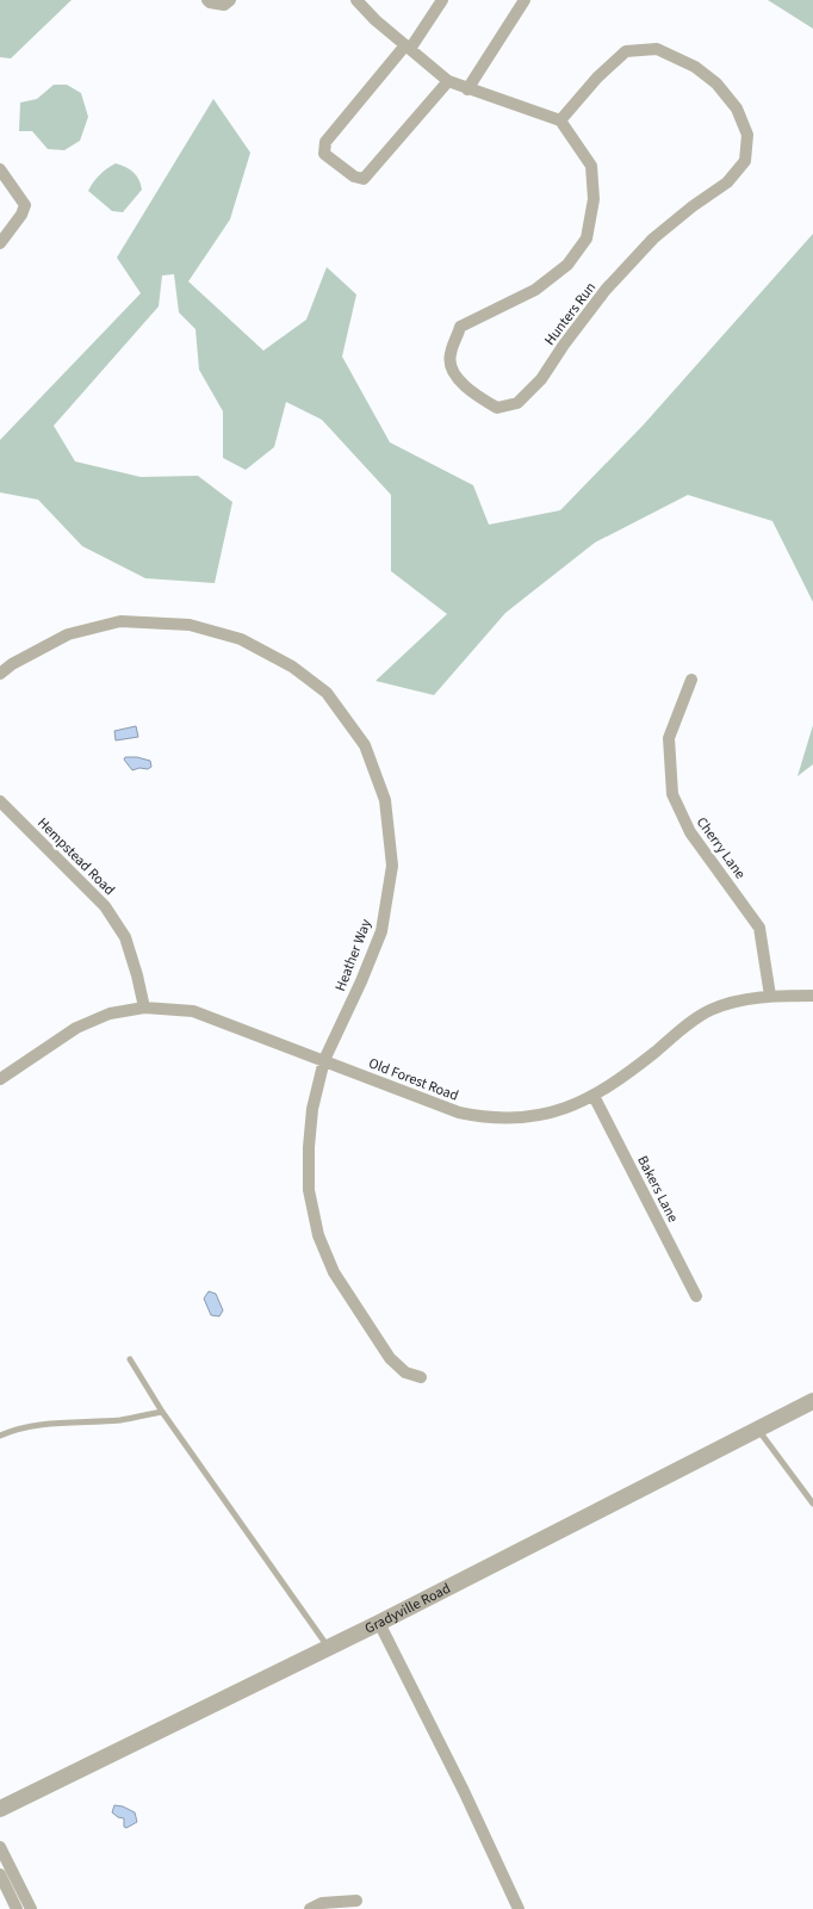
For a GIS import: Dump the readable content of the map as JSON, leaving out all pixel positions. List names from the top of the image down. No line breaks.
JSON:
{"streets":{"street":["Hunters Run","Cherry Lane","Hempstead Road","Heather Way","Old Forest Road","Bakers Lane","Gradyville Road"]},"crossings":[["Cherry Lane","Old Forest Road"],["Hempstead Road","Old Forest Road"],["Heather Way","Old Forest Road"],["Old Forest Road","Bakers Lane"]]}
